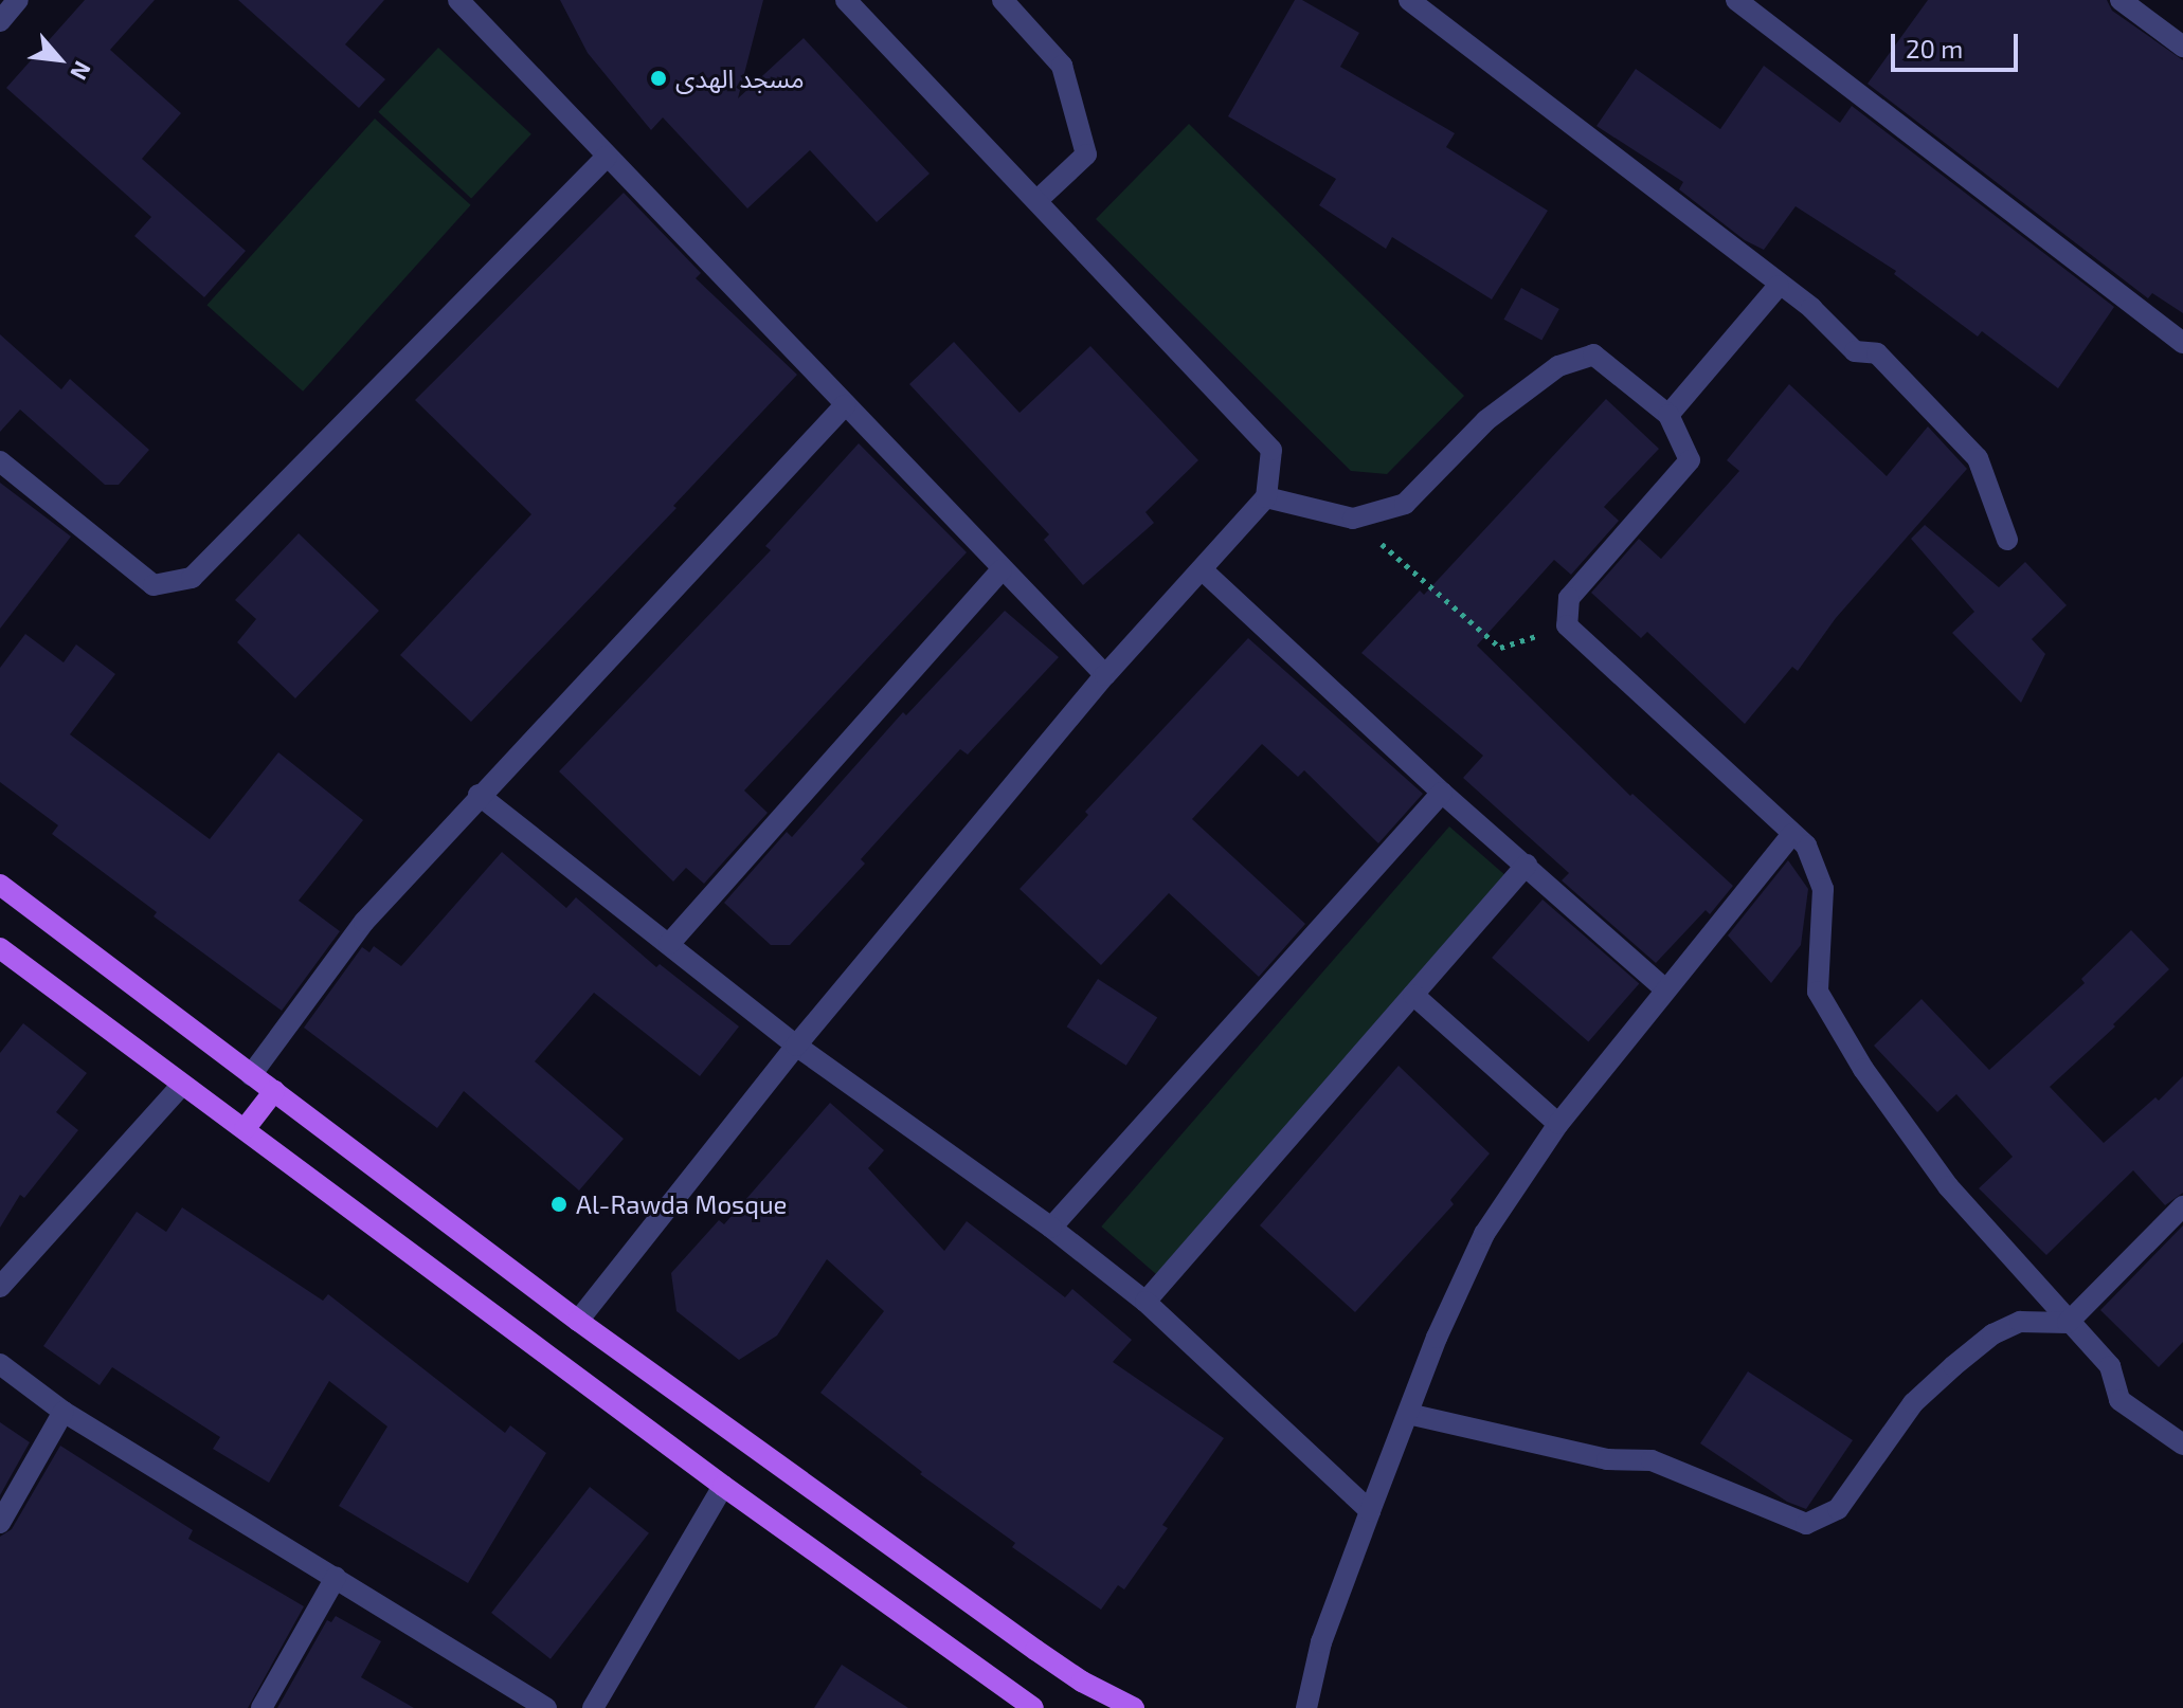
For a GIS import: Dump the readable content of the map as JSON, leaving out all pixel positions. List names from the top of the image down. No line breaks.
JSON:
{"places":["مسجد الهدى","Al-Rawda Mosque"],"scale_bar":"20 m","north":"bottom right"}
